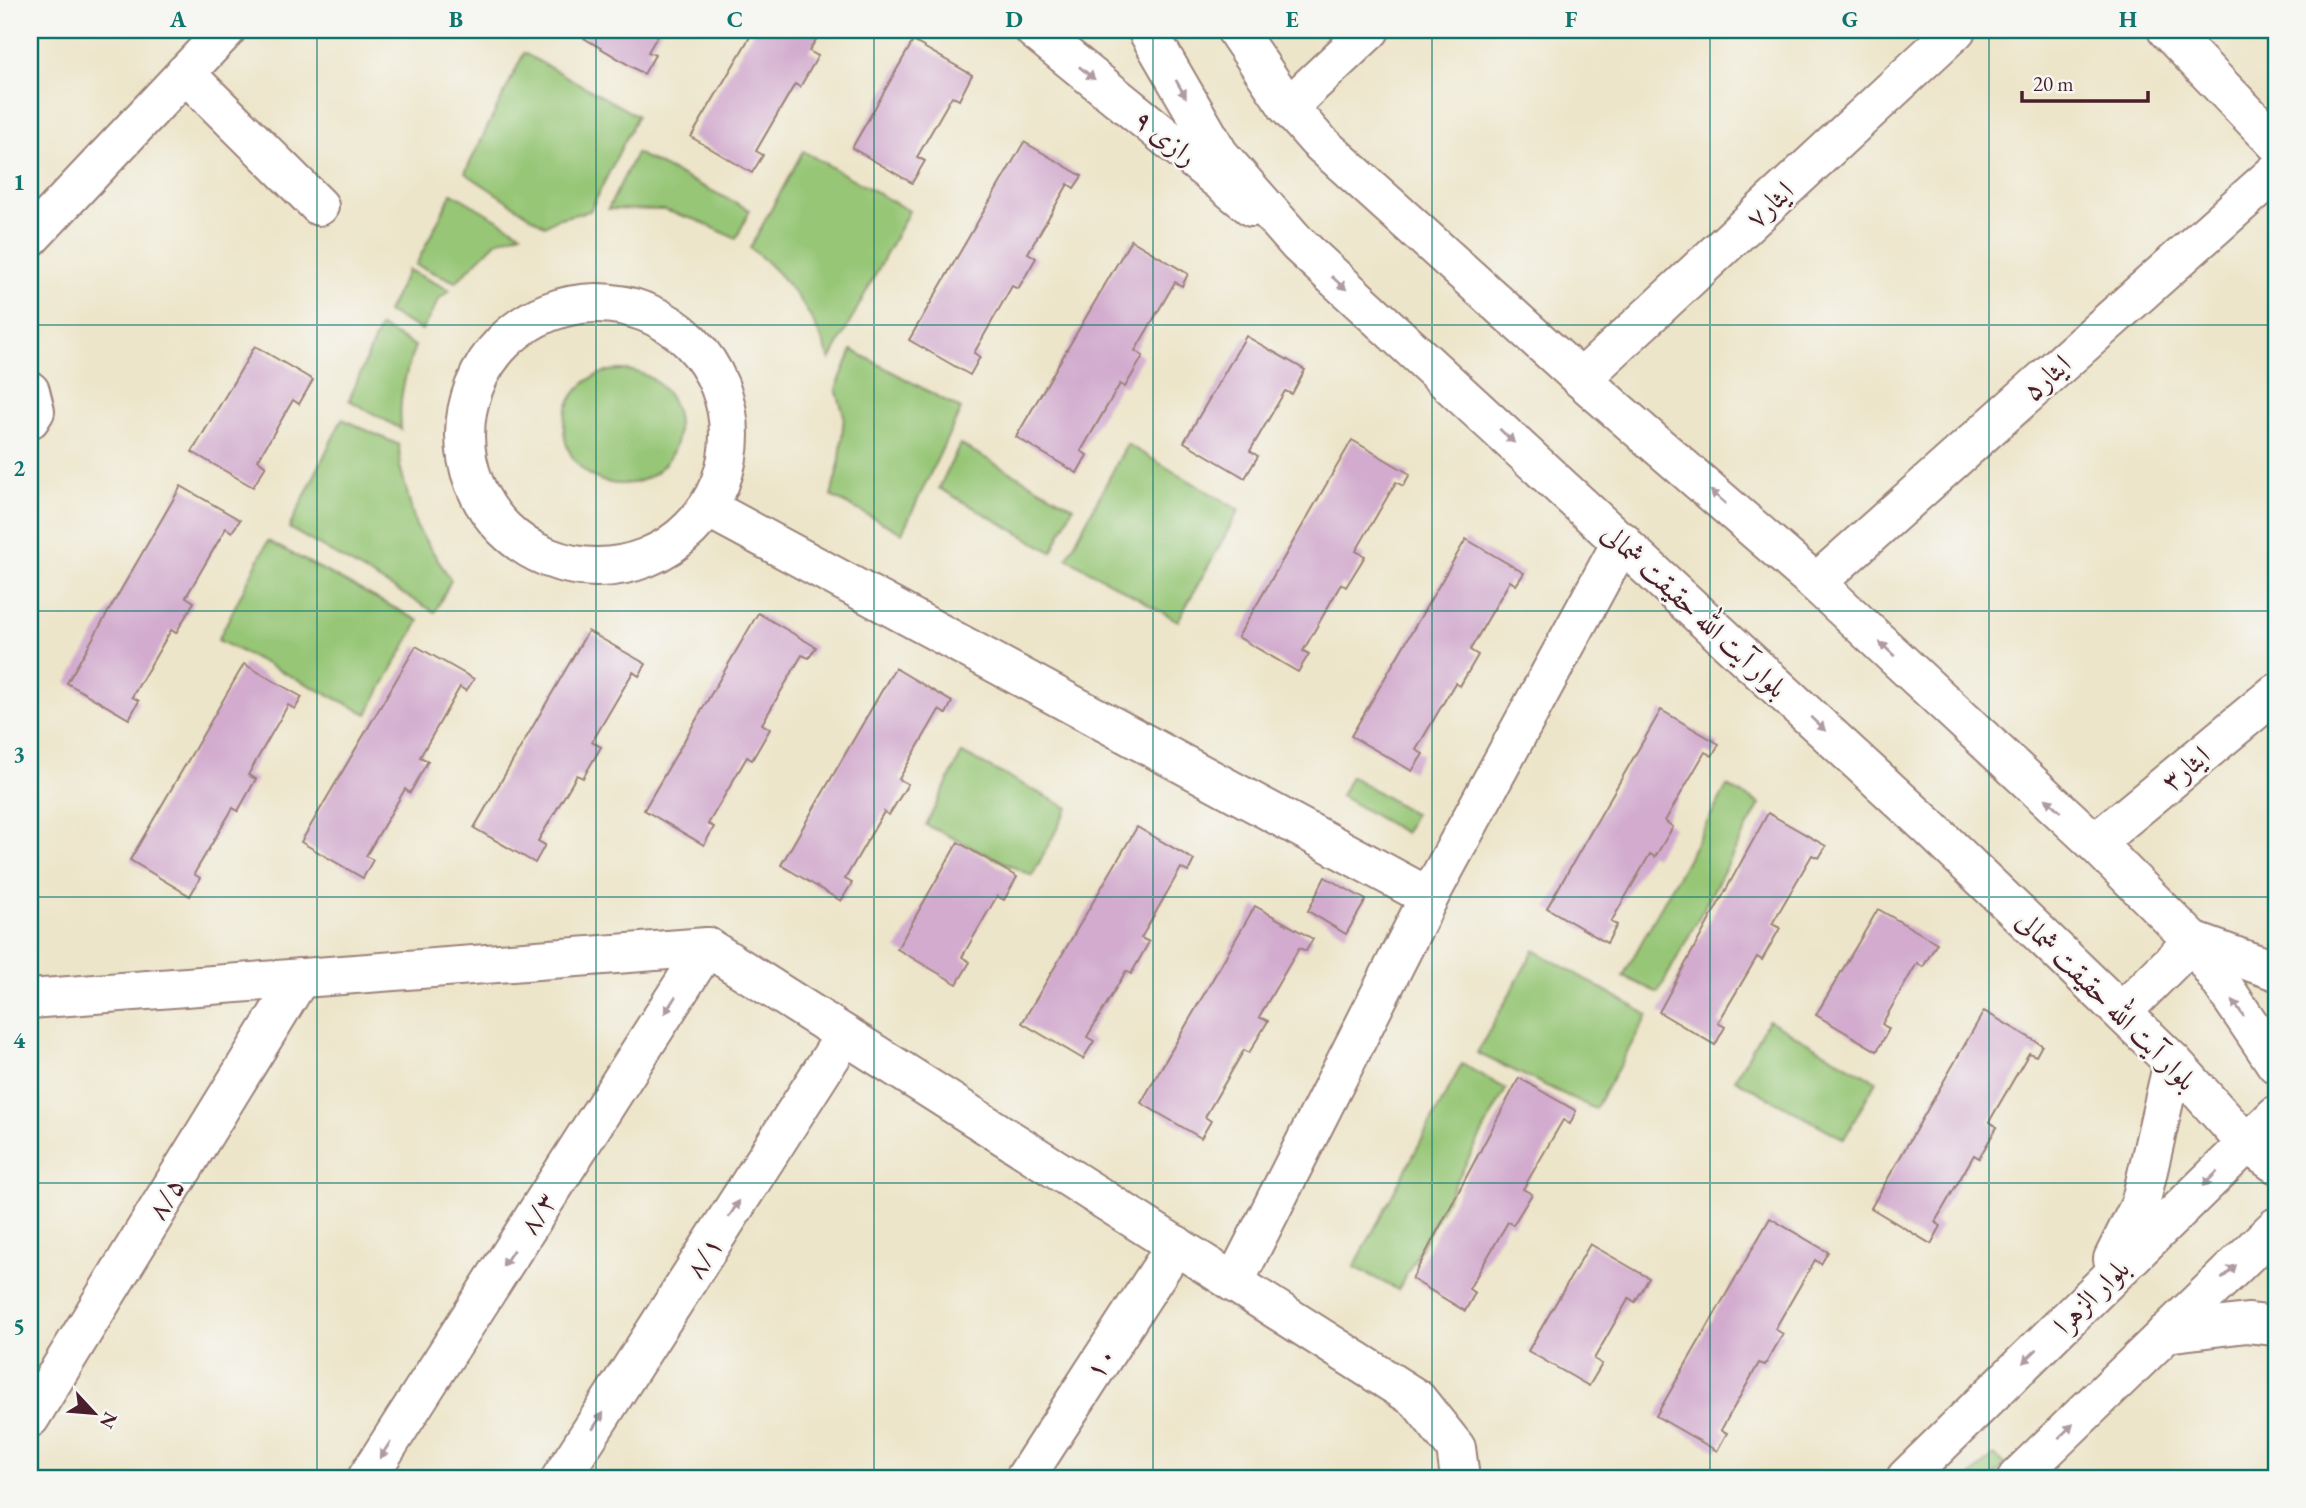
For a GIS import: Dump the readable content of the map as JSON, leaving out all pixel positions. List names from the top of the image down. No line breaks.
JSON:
{"streets":{"street":["رازی ۹","ایثار۷","ایثار۵","بلوار آیت الله حقیقت شمالی","ایثار۳","۸/۵","۸/۳","۸/۱","بلوار الزهرا","۱۰"]},"crossings":[["رازی ۹","بلوار آیت الله حقیقت شمالی"],["بلوار آیت الله حقیقت شمالی","بلوار الزهرا"]],"one_way":["۸/۳","۸/۱"],"scale_bar":"20 m","north":"bottom right","grid":{"columns":["A","B","C","D","E","F","G","H"],"rows":["1","2","3","4","5"]}}
